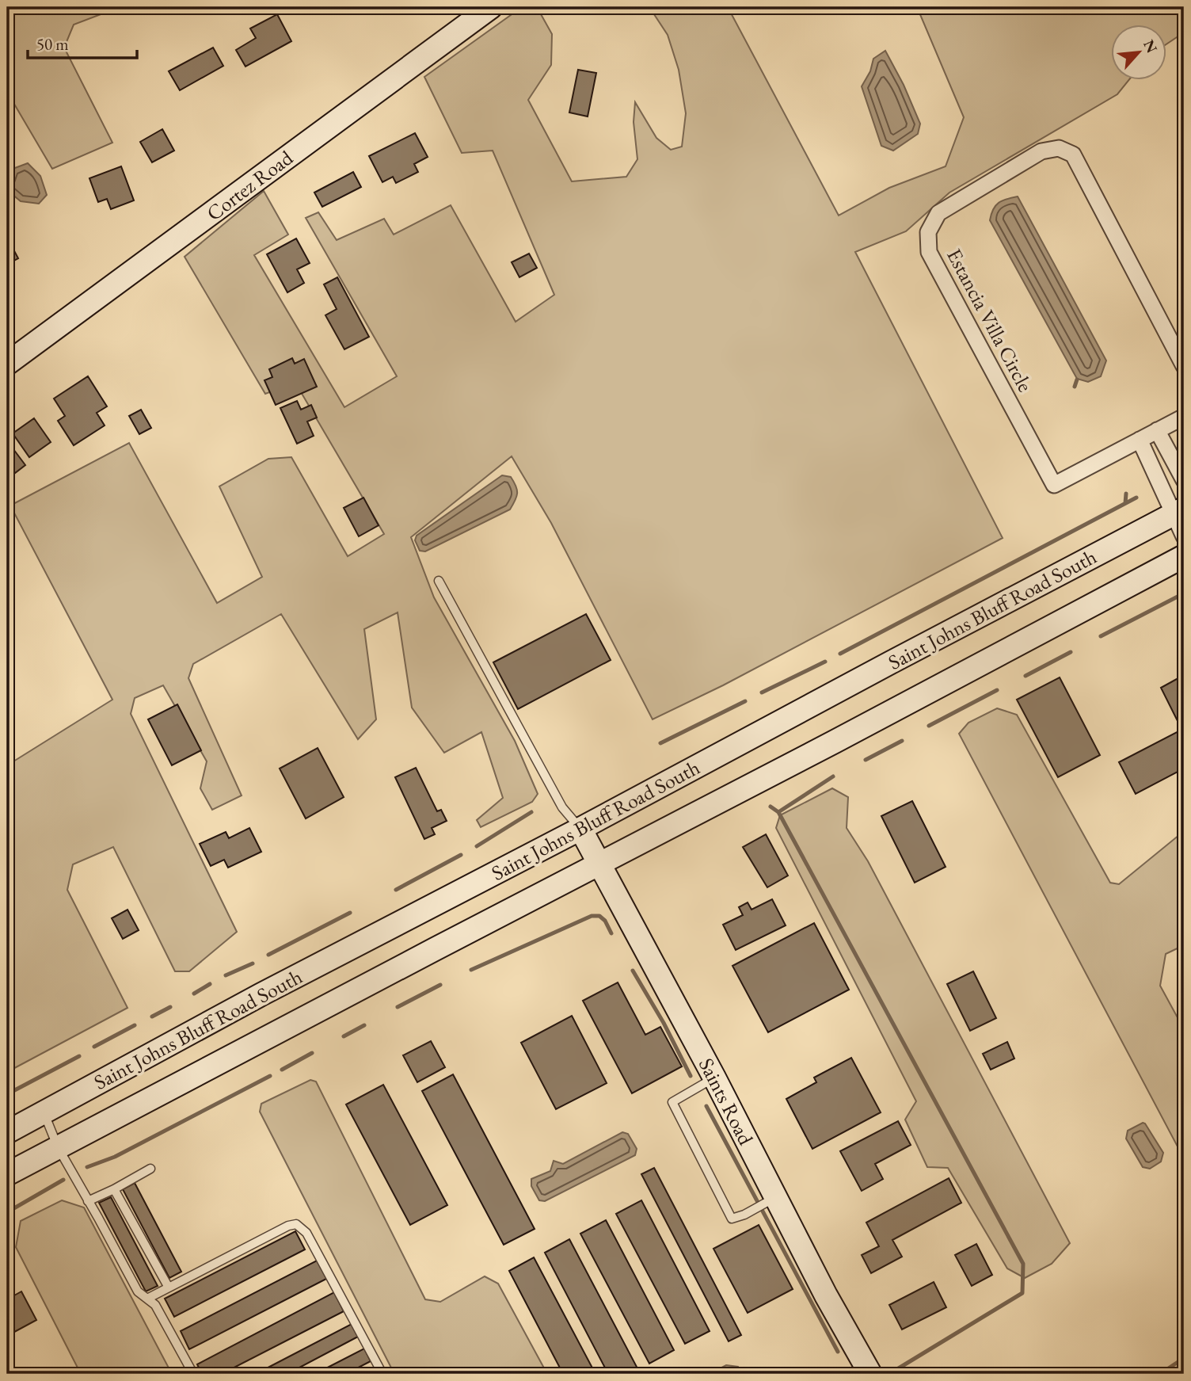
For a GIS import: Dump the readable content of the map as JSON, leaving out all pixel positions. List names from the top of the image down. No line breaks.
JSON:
{"streets":{"main road":["Cortez Road","Saint Johns Bluff Road South","Saints Road"],"street":["Estancia Villa Circle"]},"crossings":[["Saint Johns Bluff Road South","Saints Road"]],"scale_bar":"50 m","north":"top right"}
